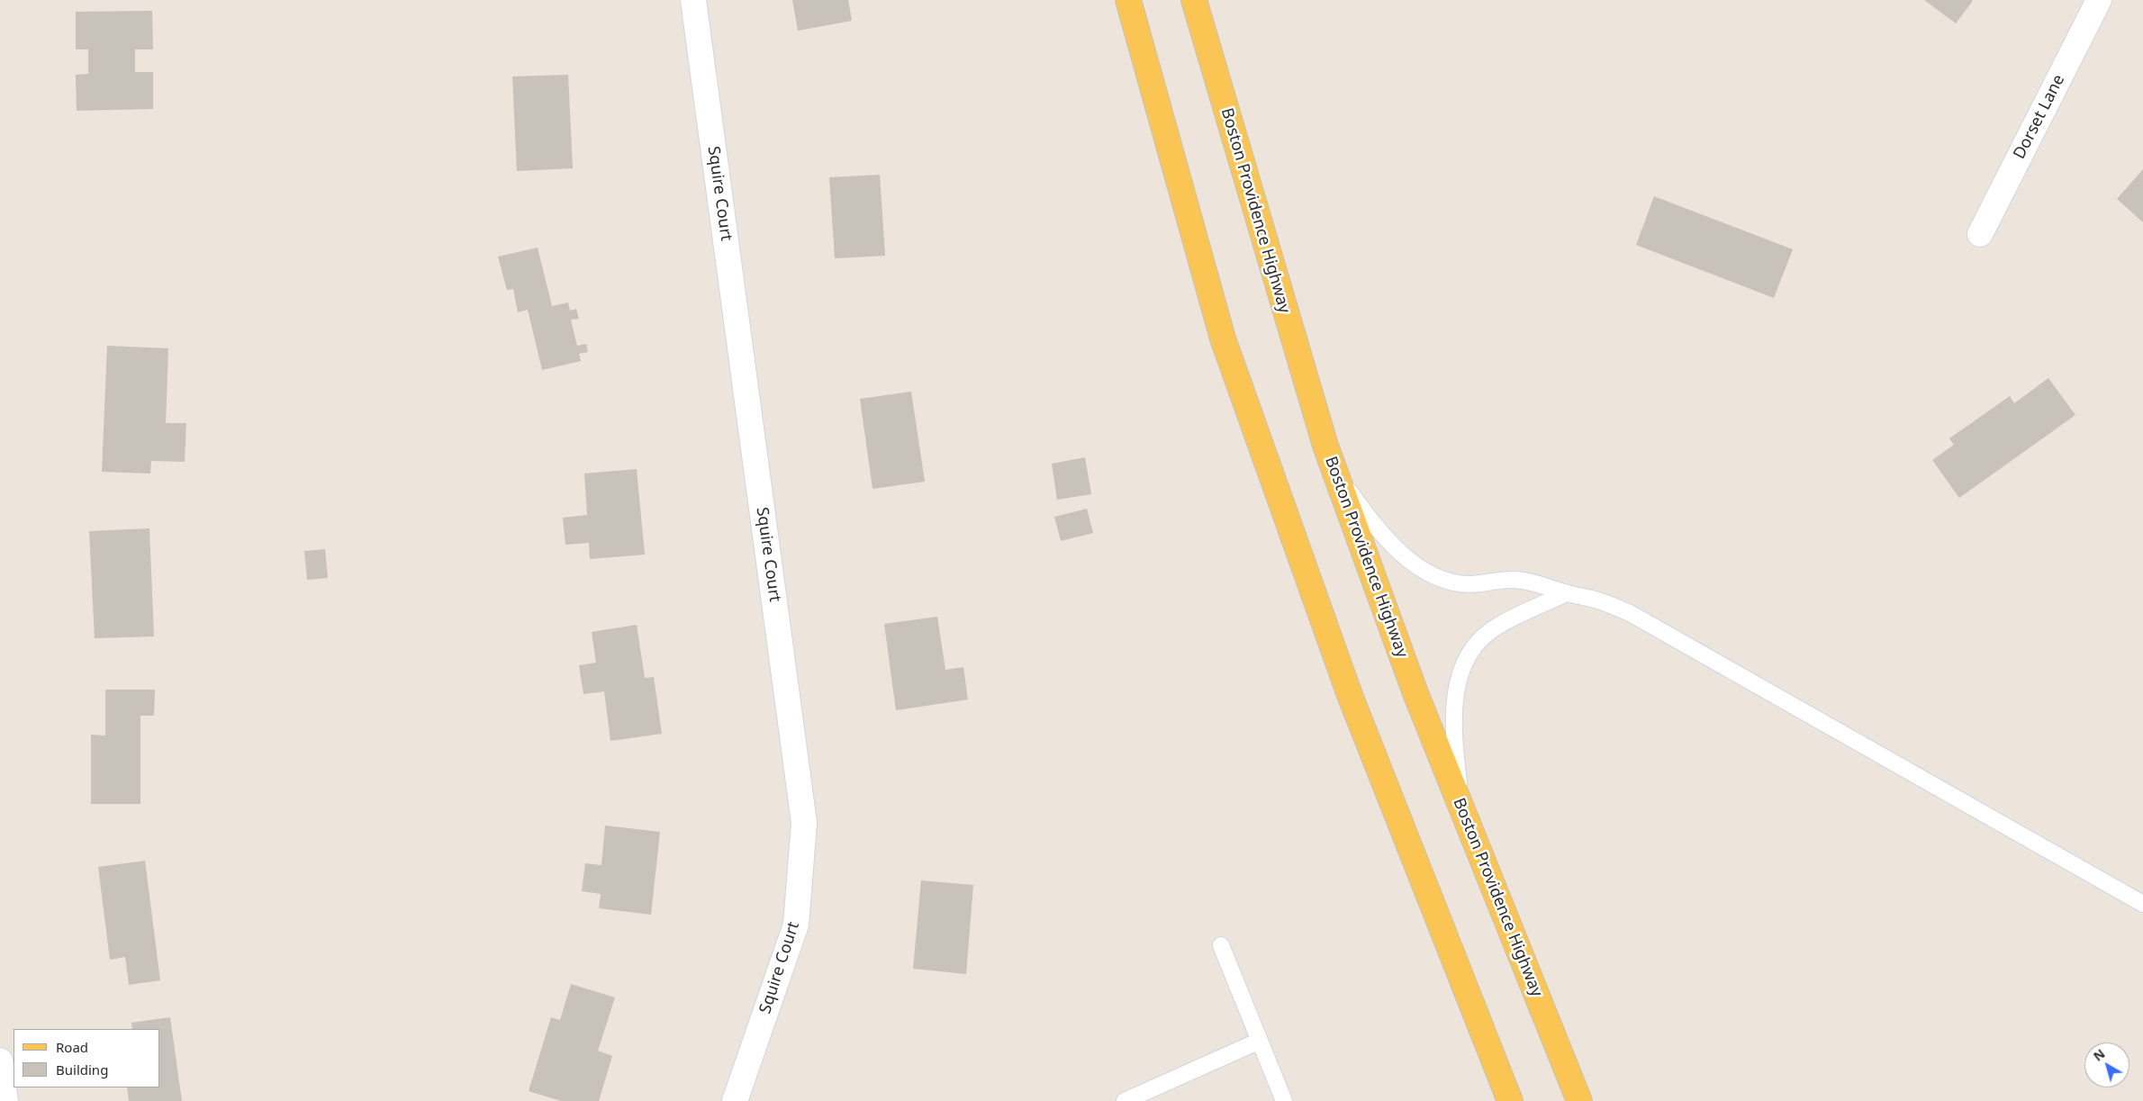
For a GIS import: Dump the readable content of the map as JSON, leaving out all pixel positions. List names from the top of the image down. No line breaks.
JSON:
{"streets":{"main road":["Boston Providence Highway"],"street":["Dorset Lane","Squire Court"]},"legend":["Road","Building"],"north":"top left"}
